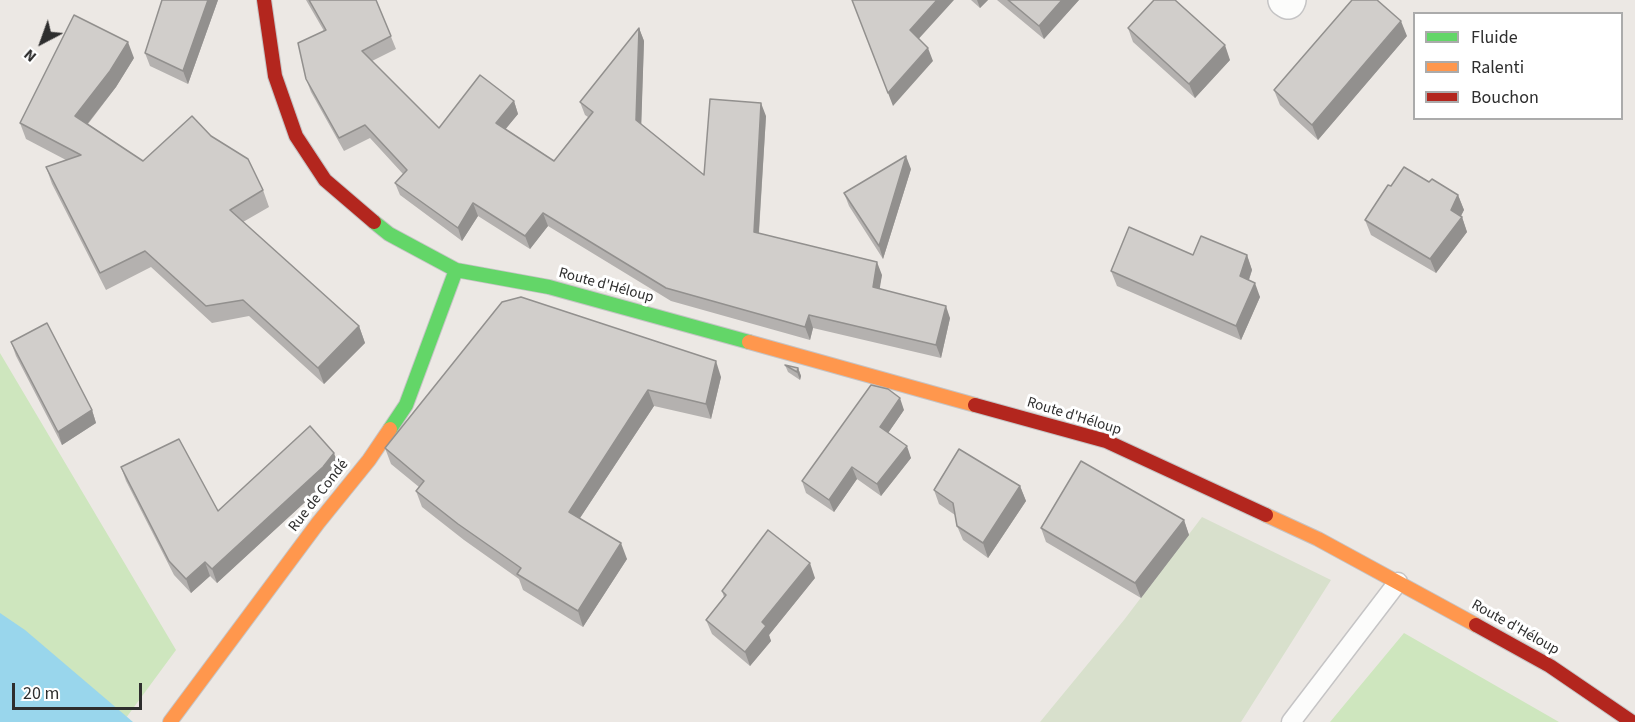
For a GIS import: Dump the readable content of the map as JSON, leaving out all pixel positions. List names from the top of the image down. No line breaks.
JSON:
{"streets":{"street":["Route d'Héloup","Rue de Condé"]},"crossings":[["Route d'Héloup","Rue de Condé"]],"legend":["Fluide","Ralenti","Bouchon"],"scale_bar":"20 m","north":"bottom left"}
